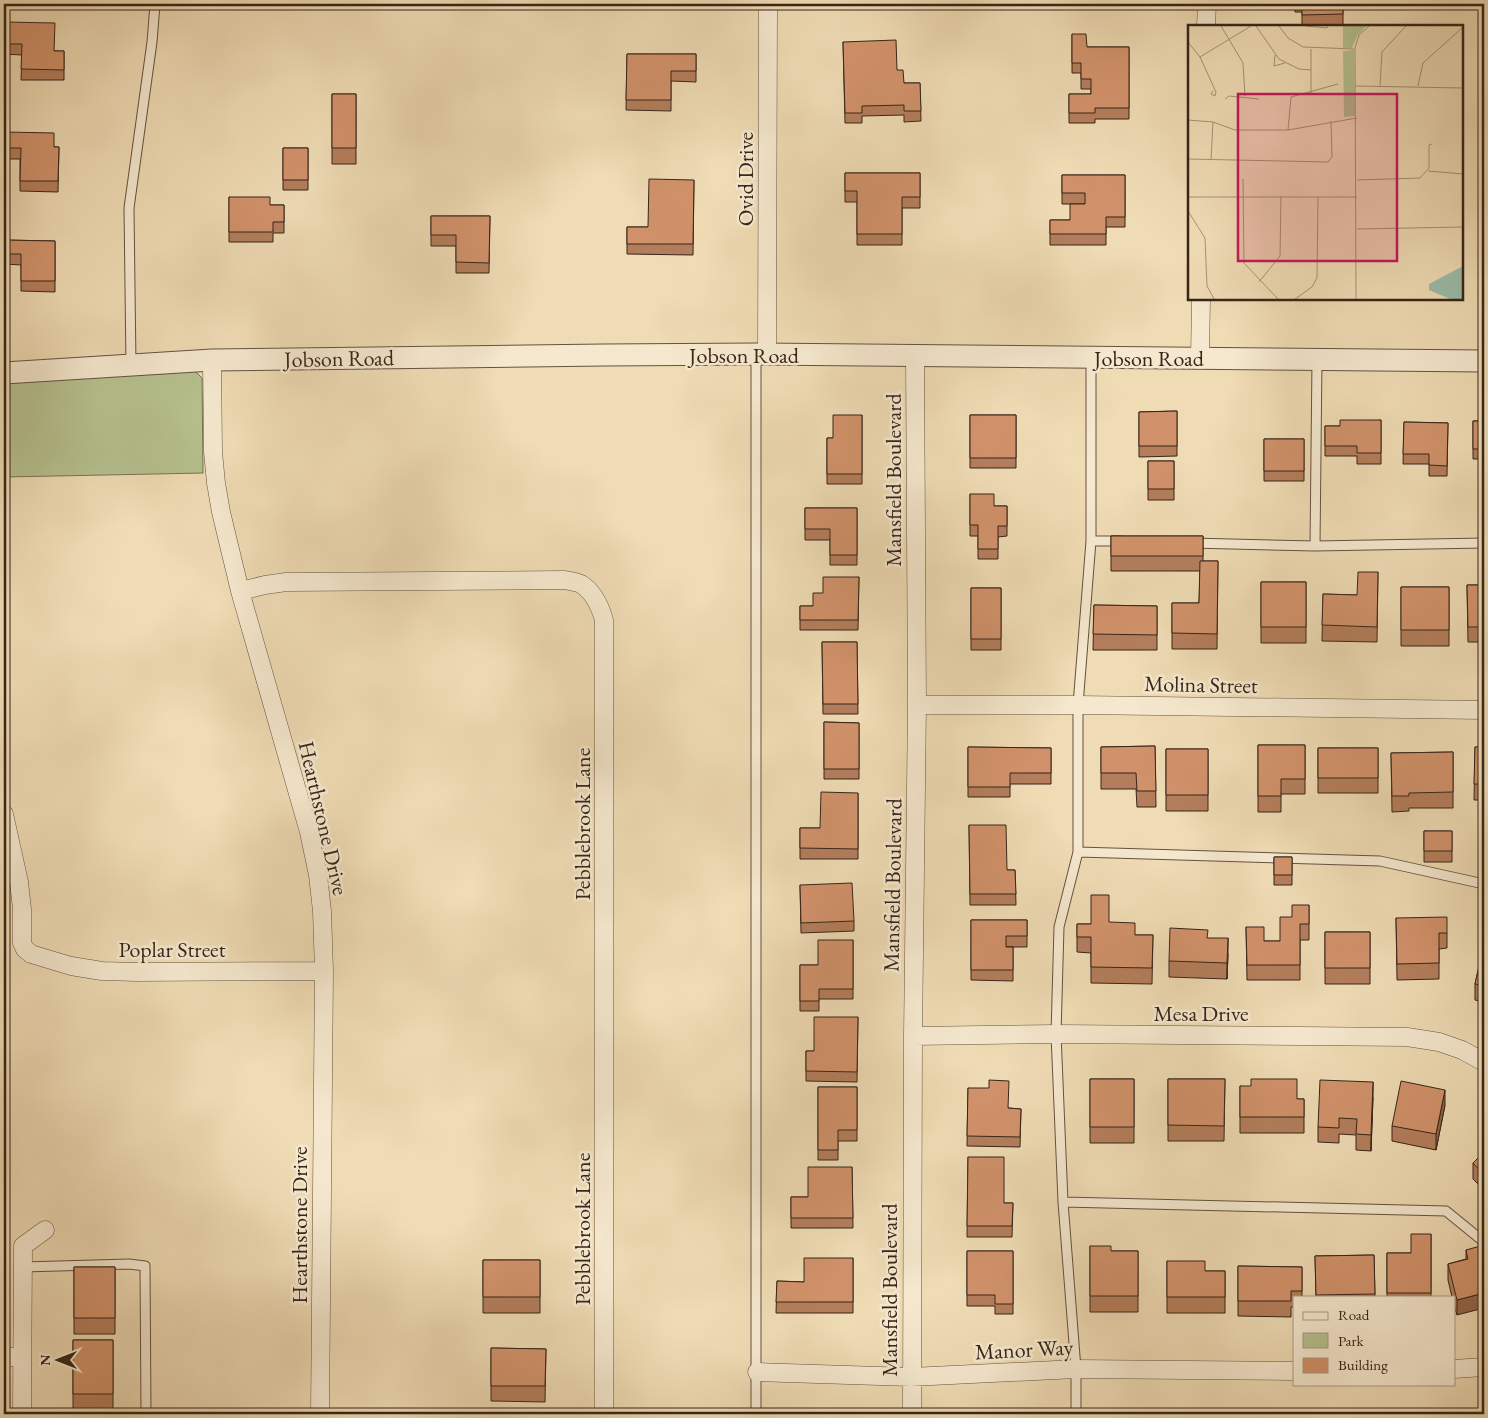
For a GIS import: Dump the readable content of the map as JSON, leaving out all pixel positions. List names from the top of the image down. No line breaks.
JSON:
{"streets":{"street":["Ovid Drive","Jobson Road","Mansfield Boulevard","Molina Street","Hearthstone Drive","Pebblebrook Lane","Poplar Street","Mesa Drive","Manor Way"]},"crossings":[["Ovid Drive","Jobson Road"],["Jobson Road","Mansfield Boulevard"],["Jobson Road","Hearthstone Drive"],["Mansfield Boulevard","Molina Street"],["Mansfield Boulevard","Mesa Drive"],["Mansfield Boulevard","Manor Way"],["Hearthstone Drive","Pebblebrook Lane"],["Hearthstone Drive","Poplar Street"]],"legend":["Road","Park","Building"],"north":"left"}
